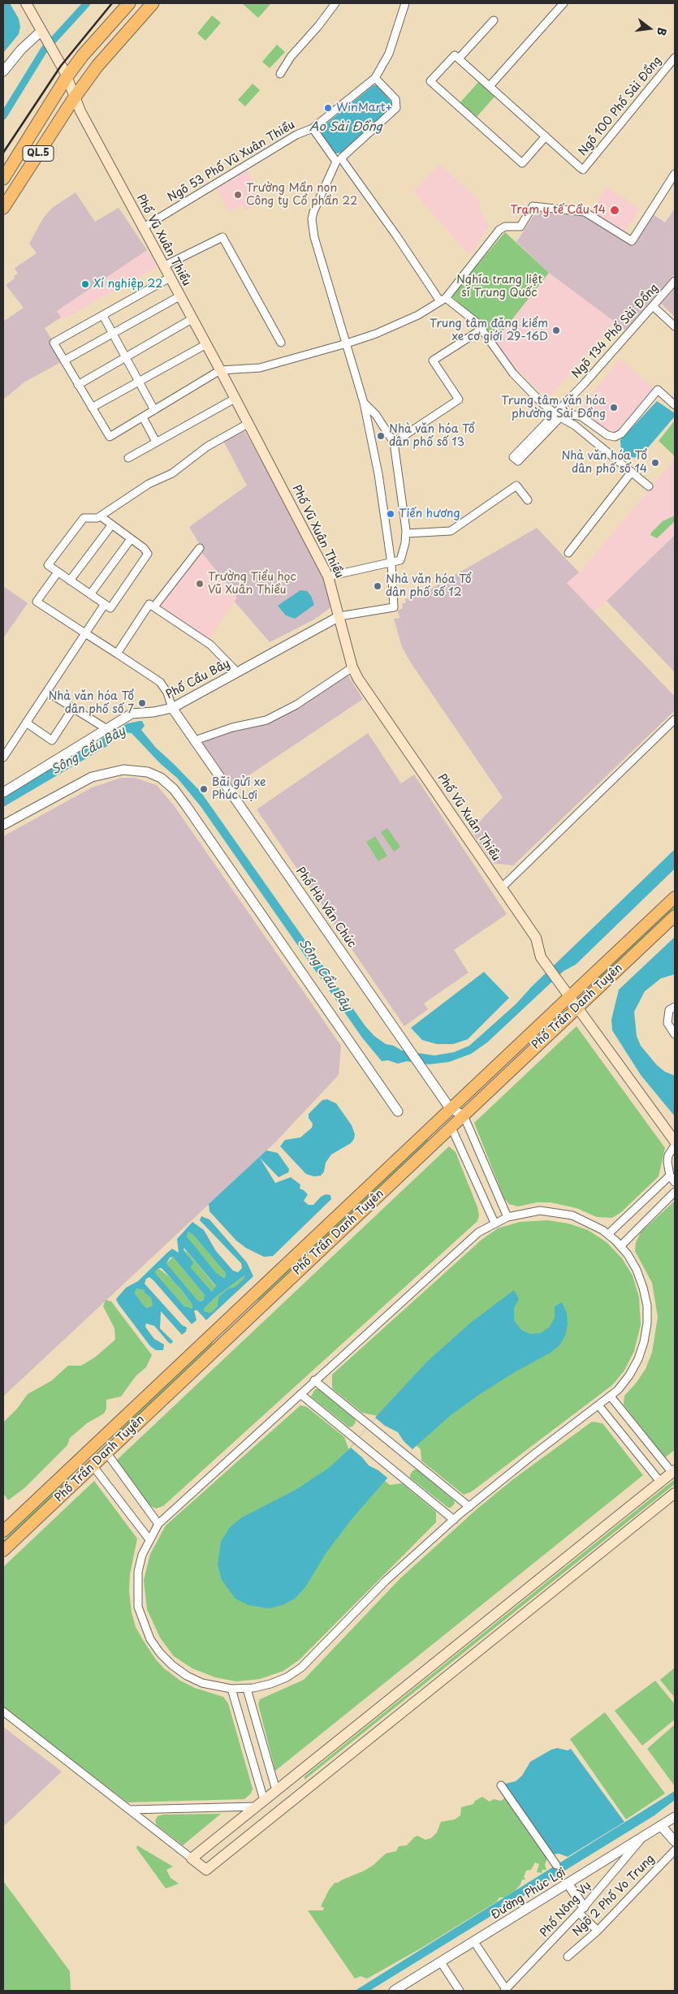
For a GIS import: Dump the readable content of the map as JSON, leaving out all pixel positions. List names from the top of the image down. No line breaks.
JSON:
{"streets":{"highway":["QL.5"],"main road":["Phố Vũ Xuân Thiều","Phố Trần Danh Tuyên"],"street":["Ngõ 100 Phố Sài Đồng","Ngõ 53 Phố Vũ Xuân Thiều","Ngõ 134 Phố Sài Đồng","Phố Cầu Bây","Phố Hà Văn Chúc","Đường Phúc Lợi","Ngõ 2 Phố Vo Trung","Phố Nông Vụ"]},"crossings":[["QL.5","Phố Vũ Xuân Thiều"],["Ngõ 53 Phố Vũ Xuân Thiều","Phố Vũ Xuân Thiều"],["Phố Vũ Xuân Thiều","Phố Cầu Bây"],["Phố Vũ Xuân Thiều","Phố Trần Danh Tuyên"],["Phố Cầu Bây","Phố Hà Văn Chúc"],["Phố Hà Văn Chúc","Phố Trần Danh Tuyên"],["Đường Phúc Lợi","Phố Nông Vụ"]],"water":["Ao Sài Đồng","Sông Cầu Bây"],"parks":["Nghĩa trang liệt sĩ Trung Quốc"],"places":["WinMart+","Trường Mần non Công ty Cổ phần 22","Trạm y tế Cầu 14","Xí nghiệp 22","Trung tâm đăng kiểm xe cơ giới 29-16D","Trung tâm văn hóa phường Sài Đồng","Nhà văn hóa Tổ dân phố số 13","Nhà văn hóa Tổ dân phố số 14","Tiến hương","Trường Tiểu học Vũ Xuân Thiều","Nhà văn hóa Tổ dân phố số 12","Nhà văn hóa Tổ dân phố số 7","Bãi gửi xe Phúc Lợi"],"north":"right"}
